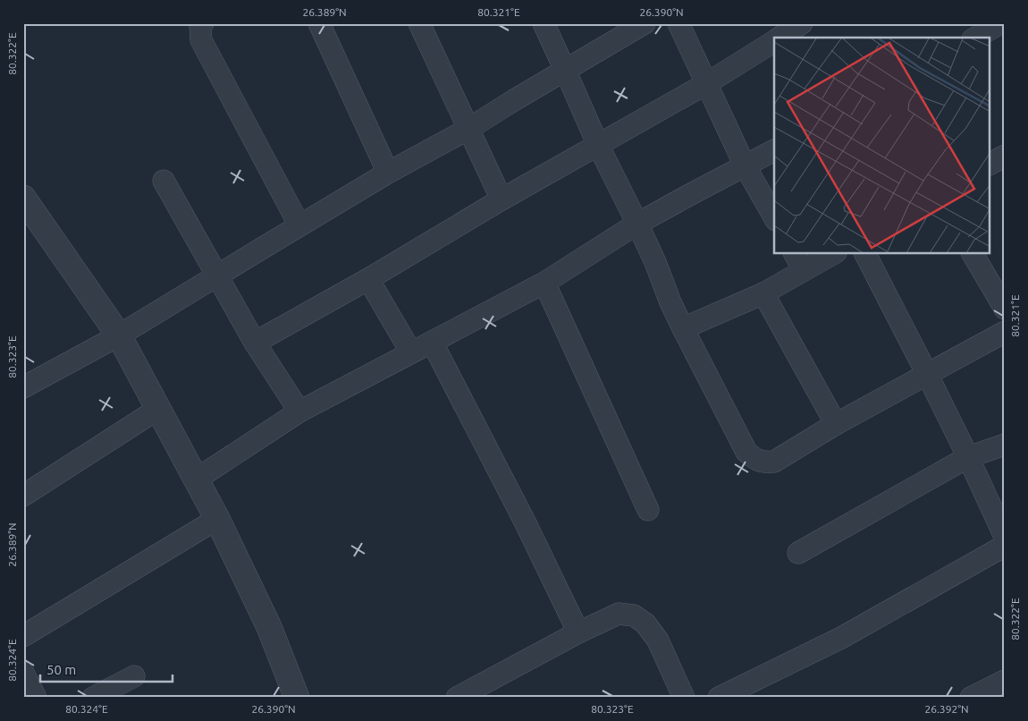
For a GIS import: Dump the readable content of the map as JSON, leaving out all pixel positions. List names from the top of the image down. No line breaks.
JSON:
{"scale_bar":"50 m","coordinates":["26.389°N","80.321°E","26.390°N","80.322°E","80.323°E","80.324°E","26.392°N"]}
